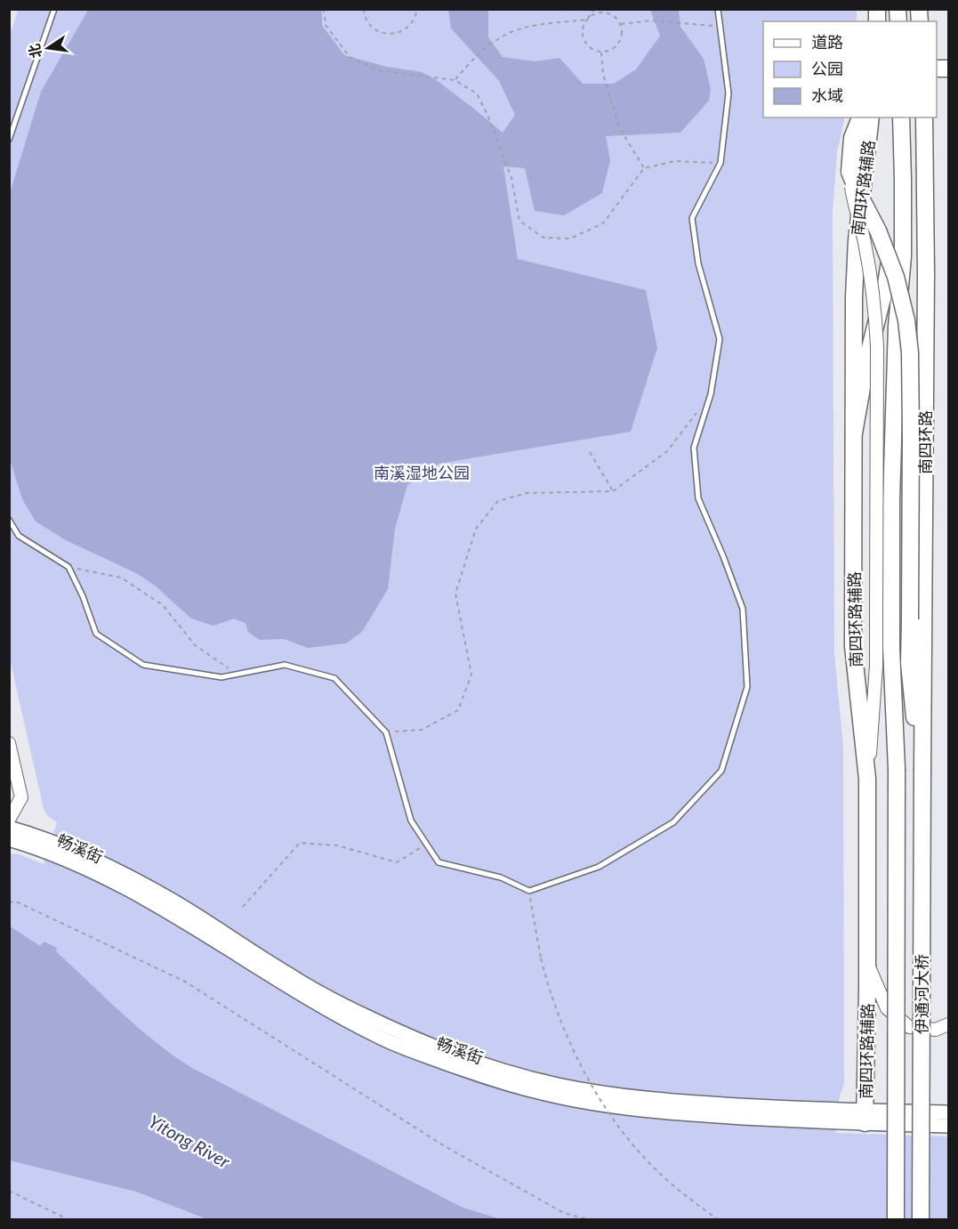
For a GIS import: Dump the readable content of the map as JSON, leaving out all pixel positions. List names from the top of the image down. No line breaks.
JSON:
{"streets":{"main road":["南四环路辅路","南四环路","畅溪街","伊通河大桥"]},"crossings":[["南四环路辅路","畅溪街"],["南四环路","伊通河大桥"]],"water":["Yitong River"],"parks":["南溪湿地公园"],"legend":["道路","公园","水域"],"north":"left"}
